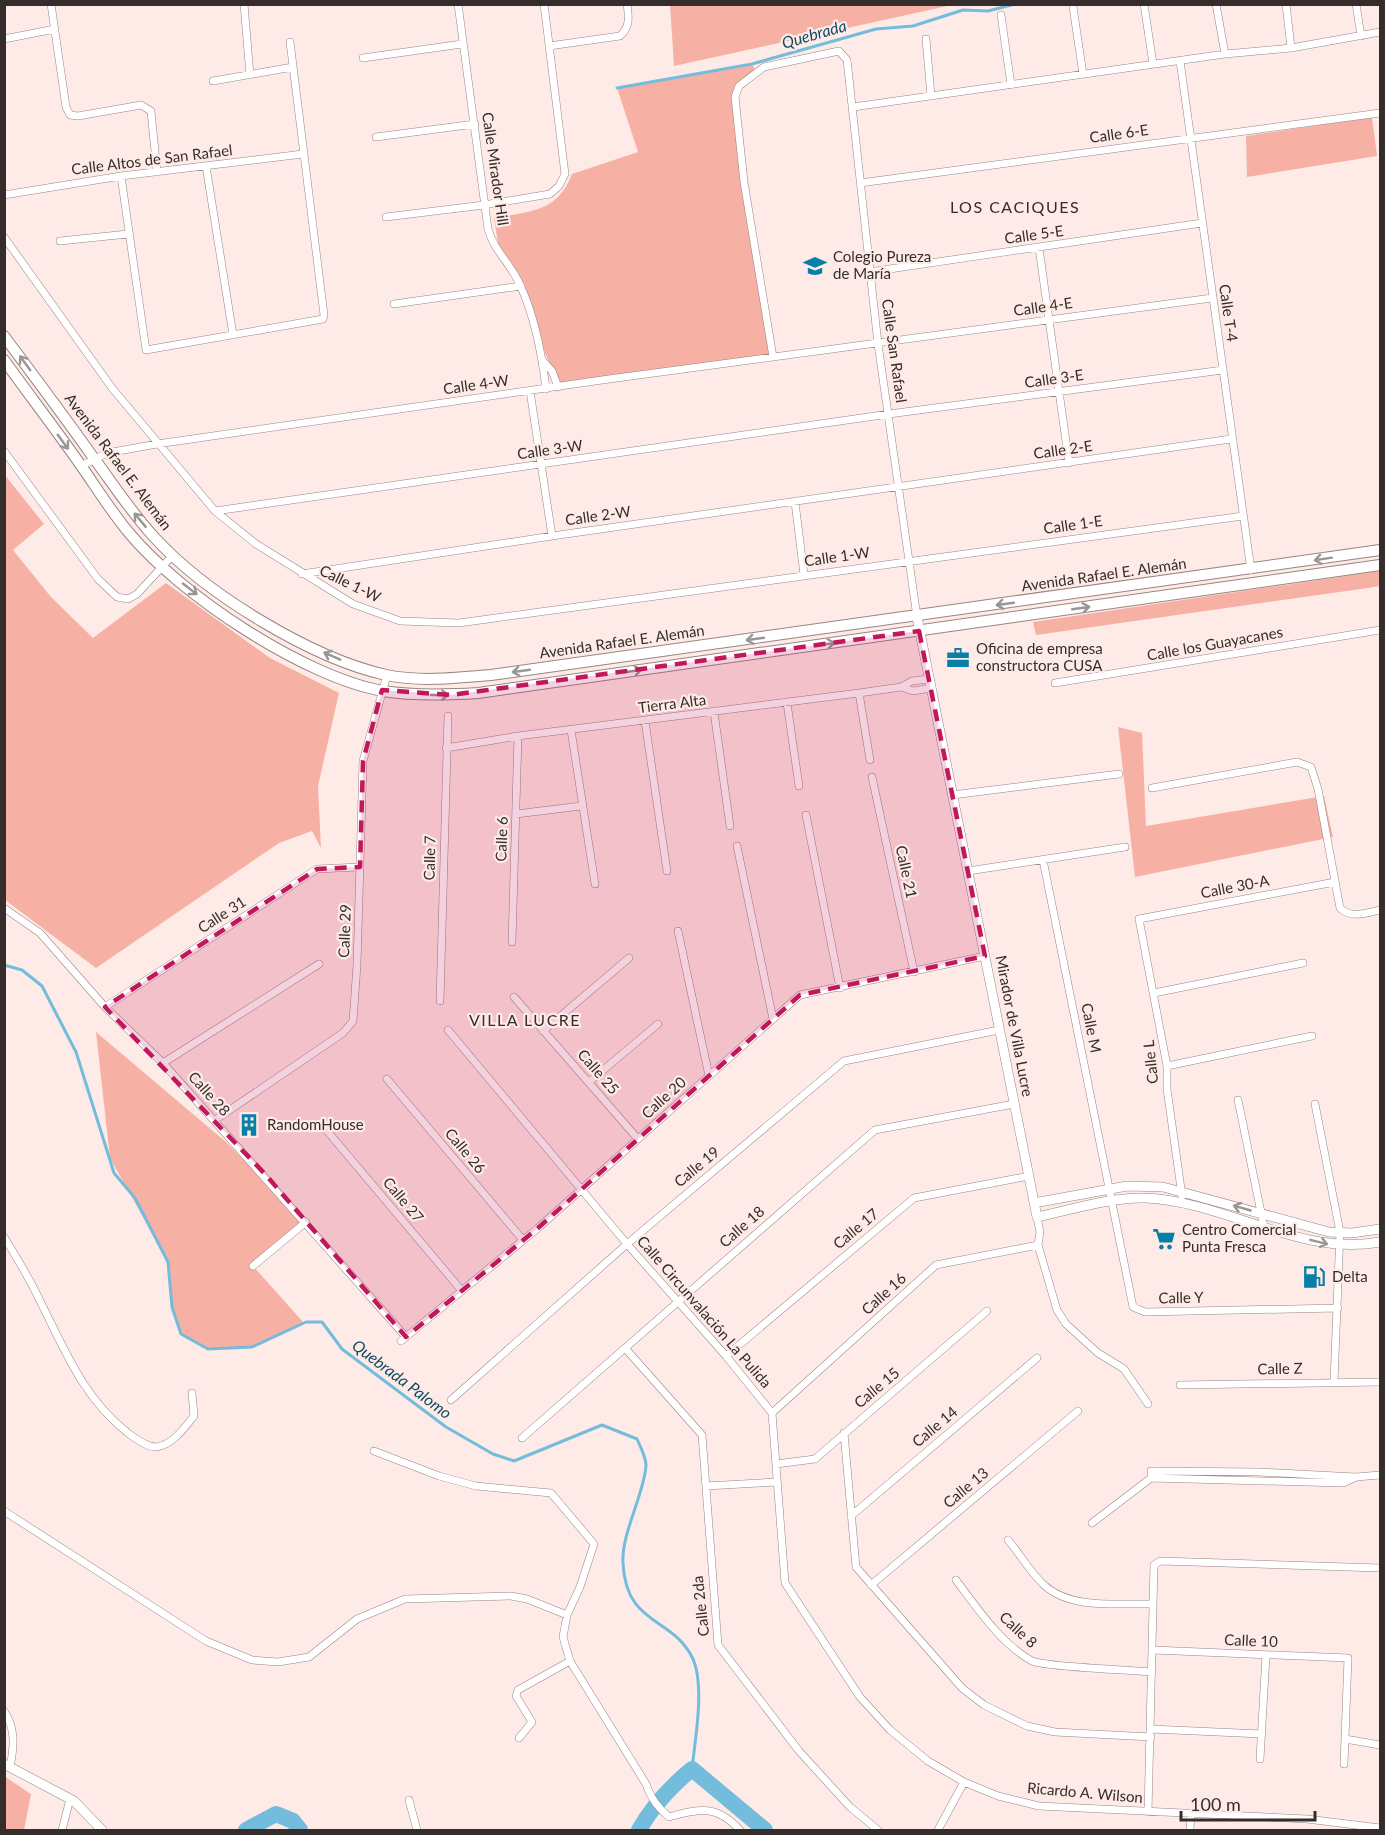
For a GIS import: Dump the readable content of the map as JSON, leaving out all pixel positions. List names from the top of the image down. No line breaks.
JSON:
{"streets":{"main road":["Avenida Rafael E. Alemán"],"street":["Calle 6-E","Calle Altos de San Rafael","Calle Mirador Hill","Calle 5-E","Calle 4-E","Calle T-4","Calle San Rafael","Calle 3-E","Calle 4-W","Calle 3-W","Calle 2-E","Calle 2-W","Calle 1-E","Calle 1-W","Calle los Guayacanes","Tierra Alta","Calle 6","Calle 7","Calle 21","Calle 30-A","Calle 31","Calle 29","Mirador de Villa Lucre","Calle M","Calle L","Calle 25","Calle 28","Calle 20","Calle 26","Calle 19","Calle 27","Calle 18","Calle 17","Calle 16","Calle Y","Calle Circunvalación La Pulida","Calle Z","Calle 15","Calle 14","Calle 13","Calle 2da","Calle 8","Calle 10","Ricardo A. Wilson"]},"crossings":[["Calle 6-E","Calle T-4"],["Calle 6-E","Calle San Rafael"],["Calle Mirador Hill","Calle 4-W"],["Calle 5-E","Calle T-4"],["Calle 5-E","Calle San Rafael"],["Calle 4-E","Calle T-4"],["Calle 4-E","Calle San Rafael"],["Calle 4-E","Calle 4-W"],["Calle T-4","Calle 3-E"],["Calle T-4","Calle 2-E"],["Calle T-4","Avenida Rafael E. Alemán"],["Calle T-4","Calle 1-E"],["Calle San Rafael","Calle 3-E"],["Calle San Rafael","Calle 4-W"],["Calle San Rafael","Calle 3-W"],["Calle San Rafael","Calle 2-E"],["Calle San Rafael","Avenida Rafael E. Alemán"],["Calle San Rafael","Calle 2-W"],["Calle San Rafael","Calle 1-E"],["Calle San Rafael","Calle 1-W"],["Calle San Rafael","Mirador de Villa Lucre"],["Calle 3-E","Calle 3-W"],["Calle 4-W","Avenida Rafael E. Alemán"],["Calle 4-W","Calle 1-W"],["Calle 3-W","Calle 1-W"],["Calle 2-E","Calle 2-W"],["Avenida Rafael E. Alemán","Calle 29"],["Avenida Rafael E. Alemán","Mirador de Villa Lucre"],["Calle 2-W","Calle 1-W"],["Calle 1-E","Calle 1-W"],["Tierra Alta","Calle 6"],["Tierra Alta","Calle 7"],["Tierra Alta","Mirador de Villa Lucre"],["Calle 21","Calle 20"],["Calle 30-A","Calle L"],["Calle 31","Calle 29"],["Calle 31","Calle 28"],["Calle 29","Calle 28"],["Mirador de Villa Lucre","Calle 20"],["Mirador de Villa Lucre","Calle 19"],["Mirador de Villa Lucre","Calle 18"],["Mirador de Villa Lucre","Calle 17"],["Mirador de Villa Lucre","Calle 16"],["Calle M","Calle Y"],["Calle 25","Calle 20"],["Calle 28","Calle 20"],["Calle 20","Calle 26"],["Calle 20","Calle 27"],["Calle 20","Calle Circunvalación La Pulida"],["Calle 19","Calle Circunvalación La Pulida"],["Calle 18","Calle Circunvalación La Pulida"],["Calle 18","Calle 2da"],["Calle 17","Calle Circunvalación La Pulida"],["Calle 16","Calle Circunvalación La Pulida"]],"districts":["LOS CACIQUES","VILLA LUCRE"],"water":["Quebrada","Quebrada Palomo"],"places":{"school or university":["Colegio Pureza de María"],"office":["Oficina de empresa constructora CUSA"],"building":["RandomHouse"],"supermarket":["Centro Comercial Punta Fresca"],"fuel station":["Delta"]},"scale_bar":"100 m"}
